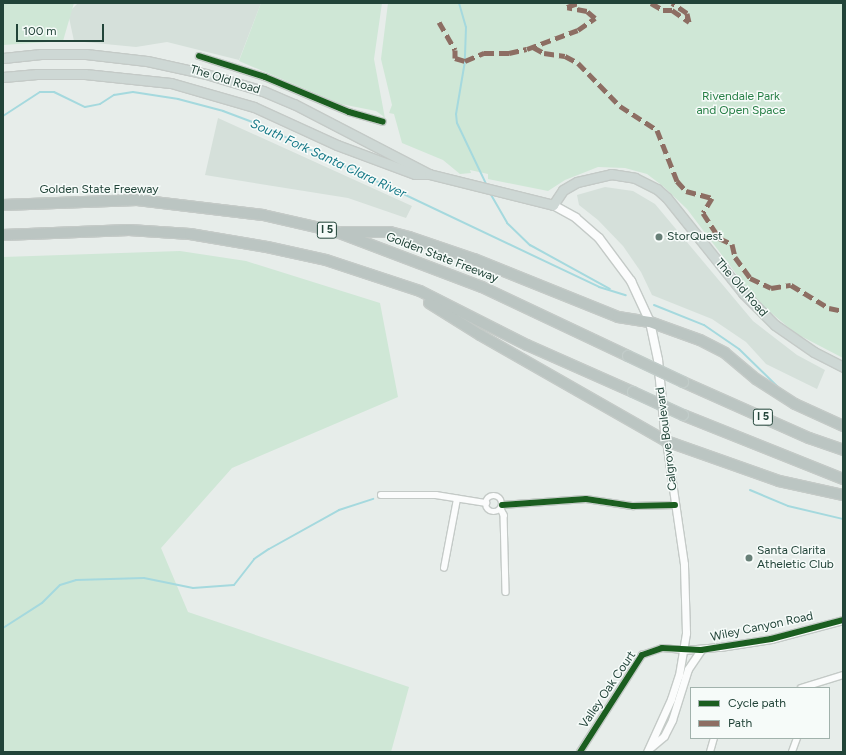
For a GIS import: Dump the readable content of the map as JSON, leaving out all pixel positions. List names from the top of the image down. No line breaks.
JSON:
{"streets":{"highway":["Golden State Freeway","I 5"],"main road":["The Old Road","Calgrove Boulevard"],"street":["Wiley Canyon Road","Valley Oak Court"]},"crossings":[["The Old Road","Calgrove Boulevard"],["Calgrove Boulevard","Wiley Canyon Road"],["Calgrove Boulevard","Valley Oak Court"],["Wiley Canyon Road","Valley Oak Court"]],"water":["South Fork Santa Clara River"],"parks":["Rivendale Park and Open Space"],"places":["StorQuest","Santa Clarita Atheletic Club"],"legend":["Cycle path","Path"],"scale_bar":"100 m"}
